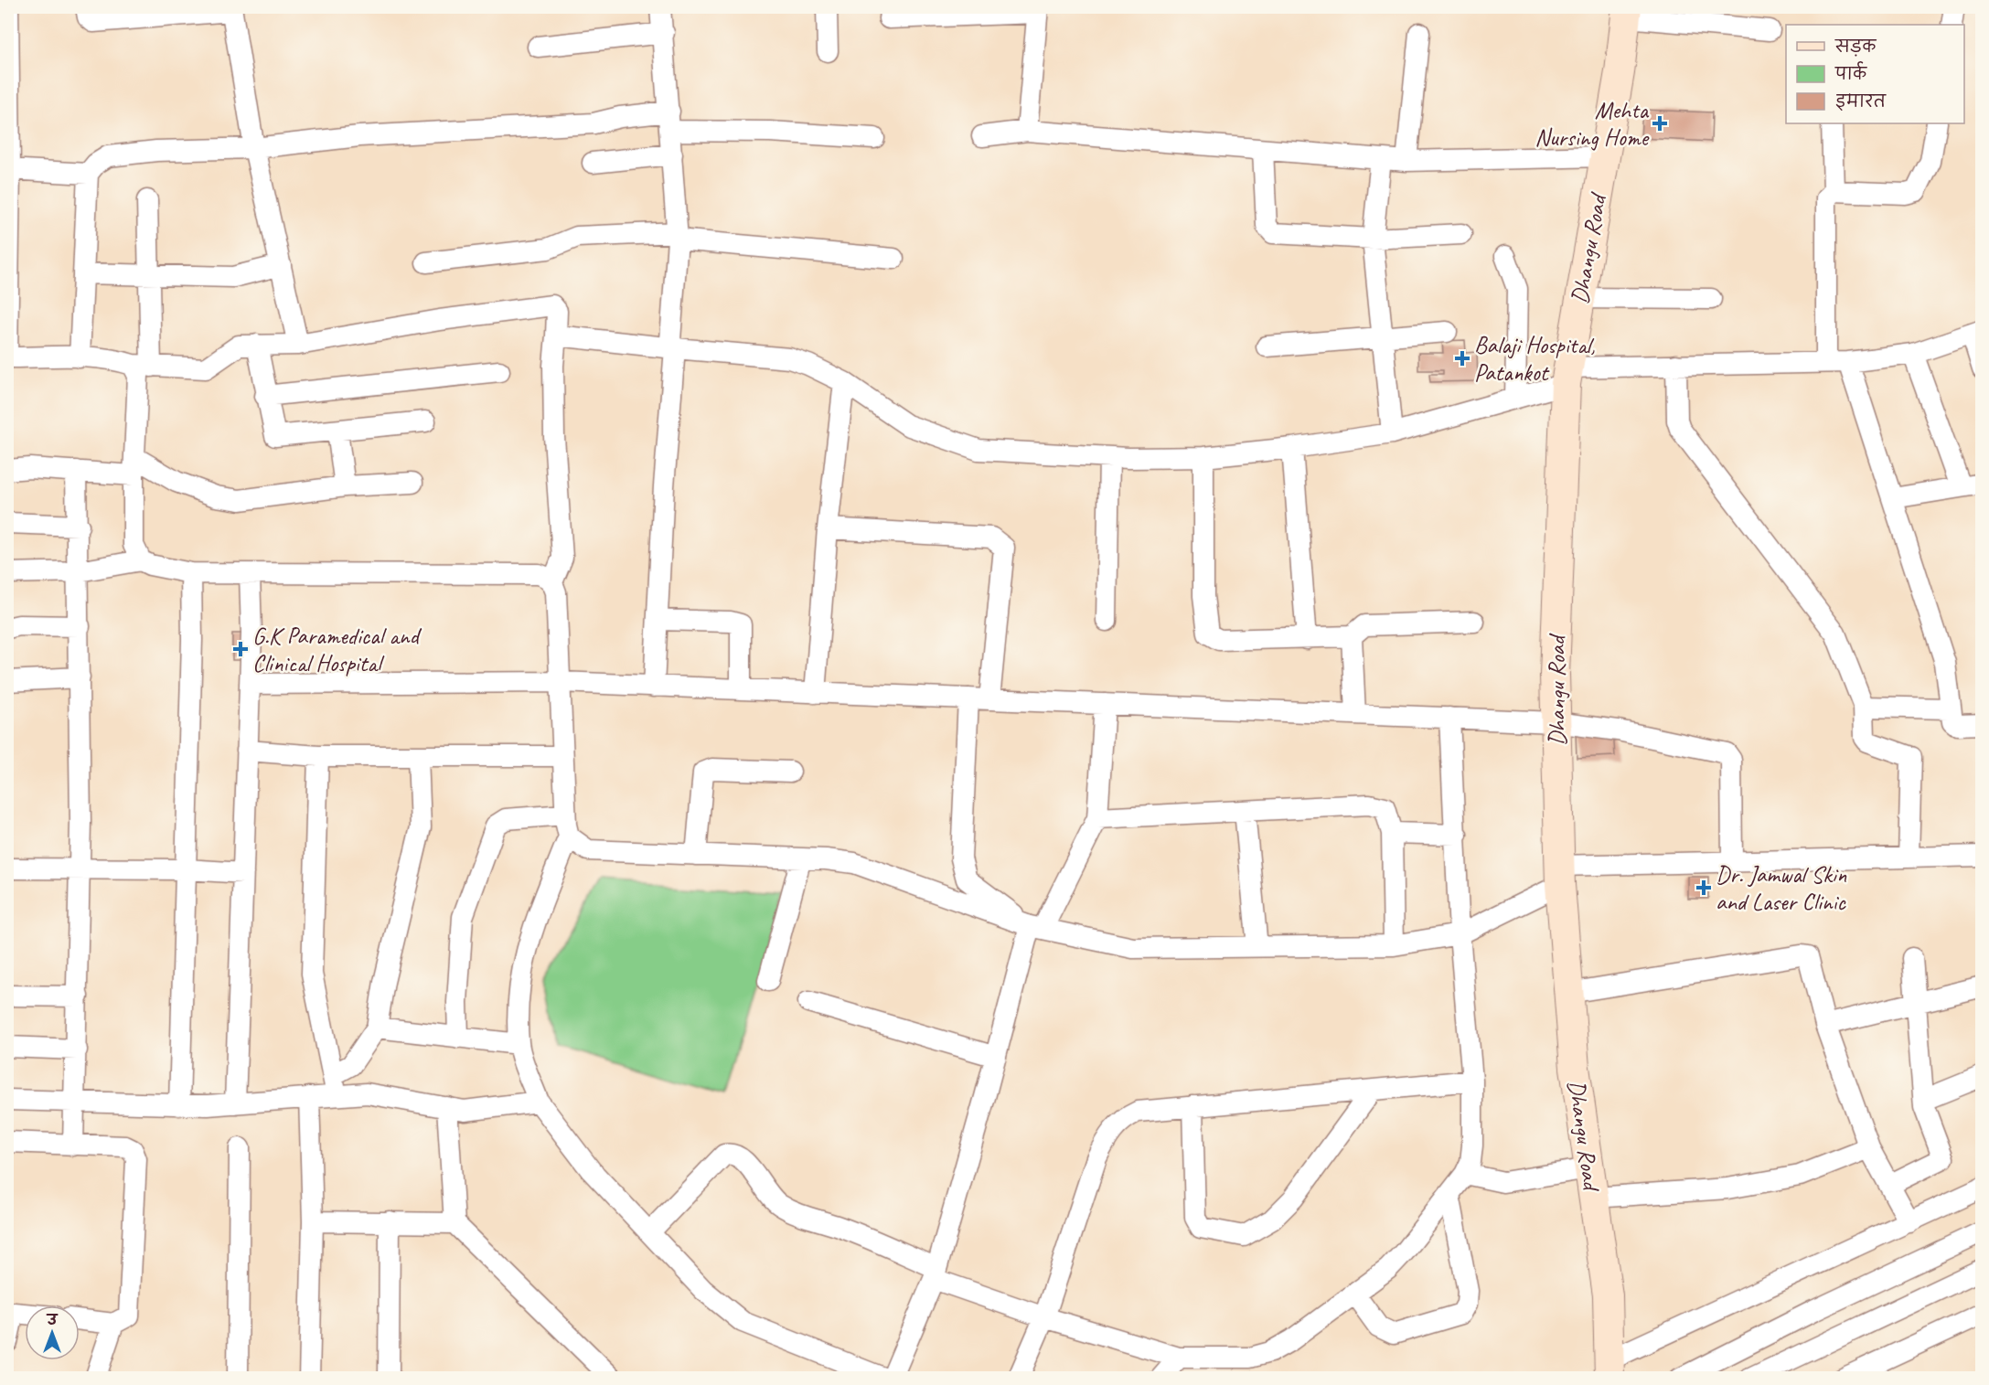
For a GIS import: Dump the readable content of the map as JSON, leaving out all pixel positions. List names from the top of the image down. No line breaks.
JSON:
{"streets":{"street":["Dhangu Road"]},"places":{"health":["Mehta Nursing Home","Balaji Hospital, Patankot","G.K Paramedical and Clinical Hospital","Dr. Jamwal Skin and Laser Clinic"]},"legend":["सड़क","पार्क","इमारत"],"north":"top"}
